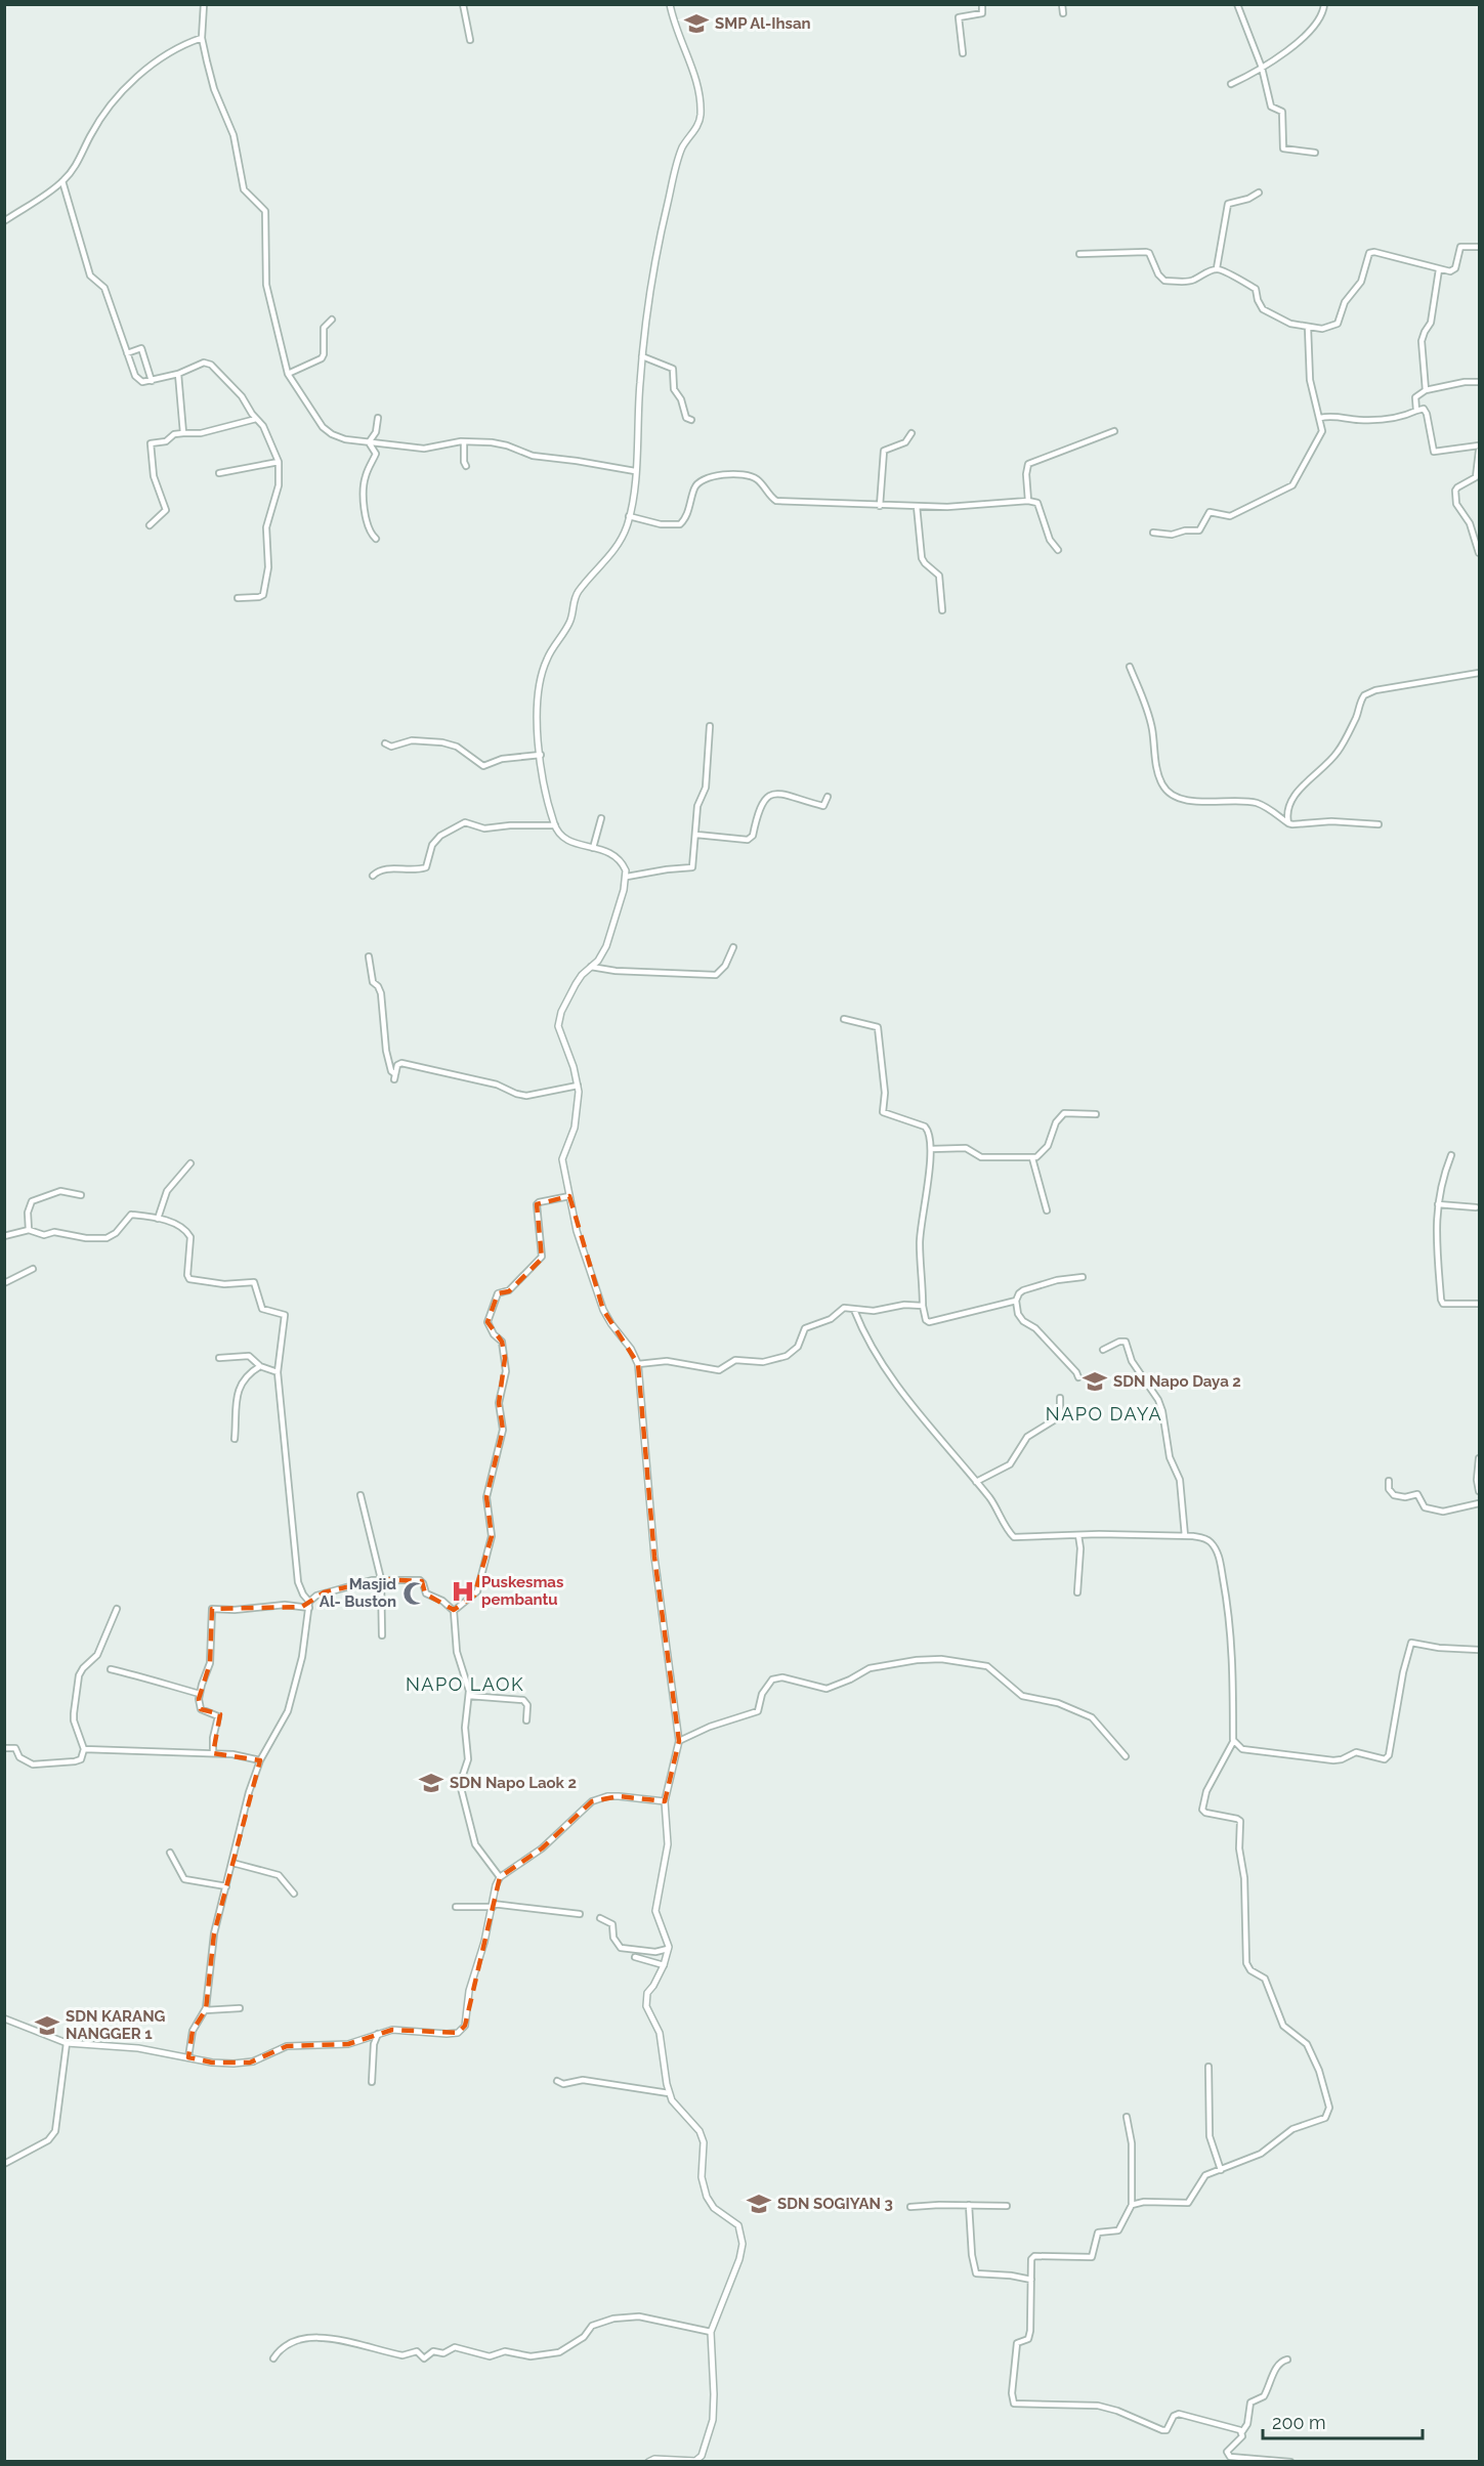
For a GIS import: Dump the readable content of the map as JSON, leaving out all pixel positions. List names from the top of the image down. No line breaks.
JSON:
{"districts":["NAPO DAYA","NAPO LAOK"],"places":{"school or university":["SMP Al-Ihsan","SDN Napo Daya 2","SDN Napo Laok 2","SDN KARANG NANGGER 1","SDN SOGIYAN 3"],"hospital":["Puskesmas pembantu"],"mosque":["Masjid Al- Buston"]},"scale_bar":"200 m"}
